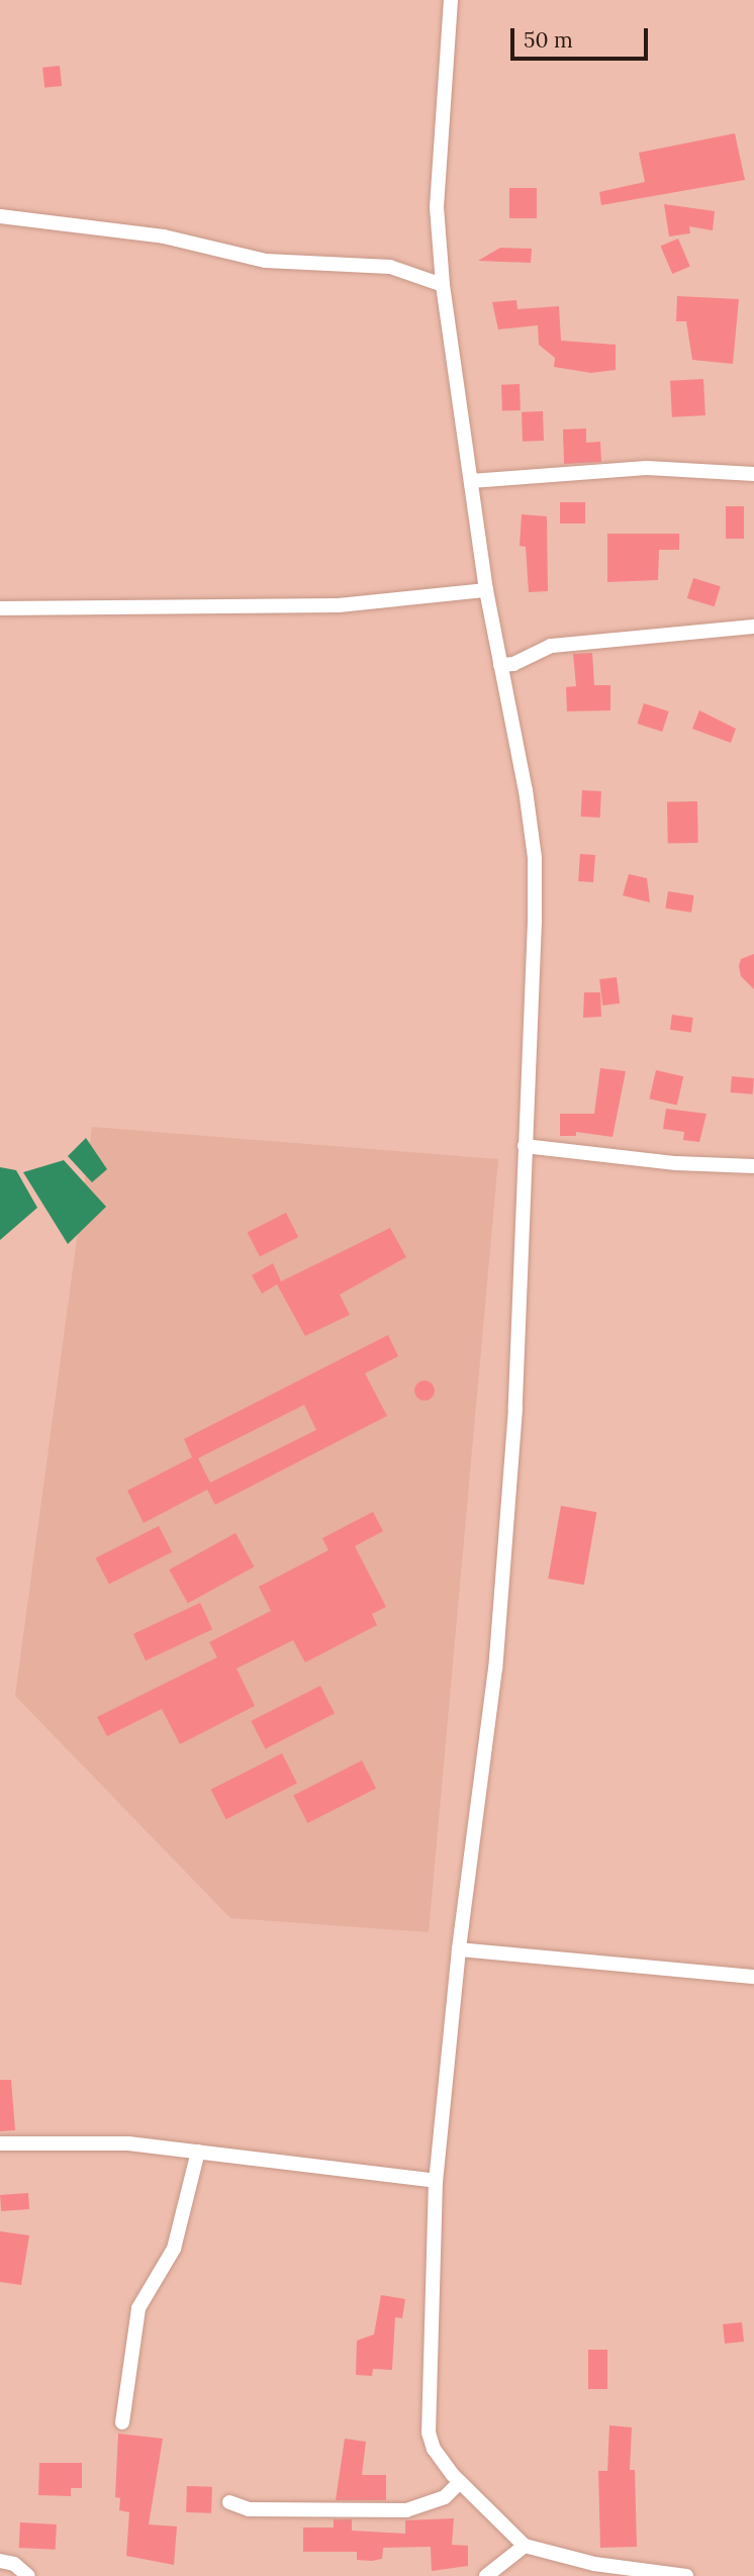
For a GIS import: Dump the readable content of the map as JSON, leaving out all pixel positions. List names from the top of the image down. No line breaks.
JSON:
{"scale_bar":"50 m"}
